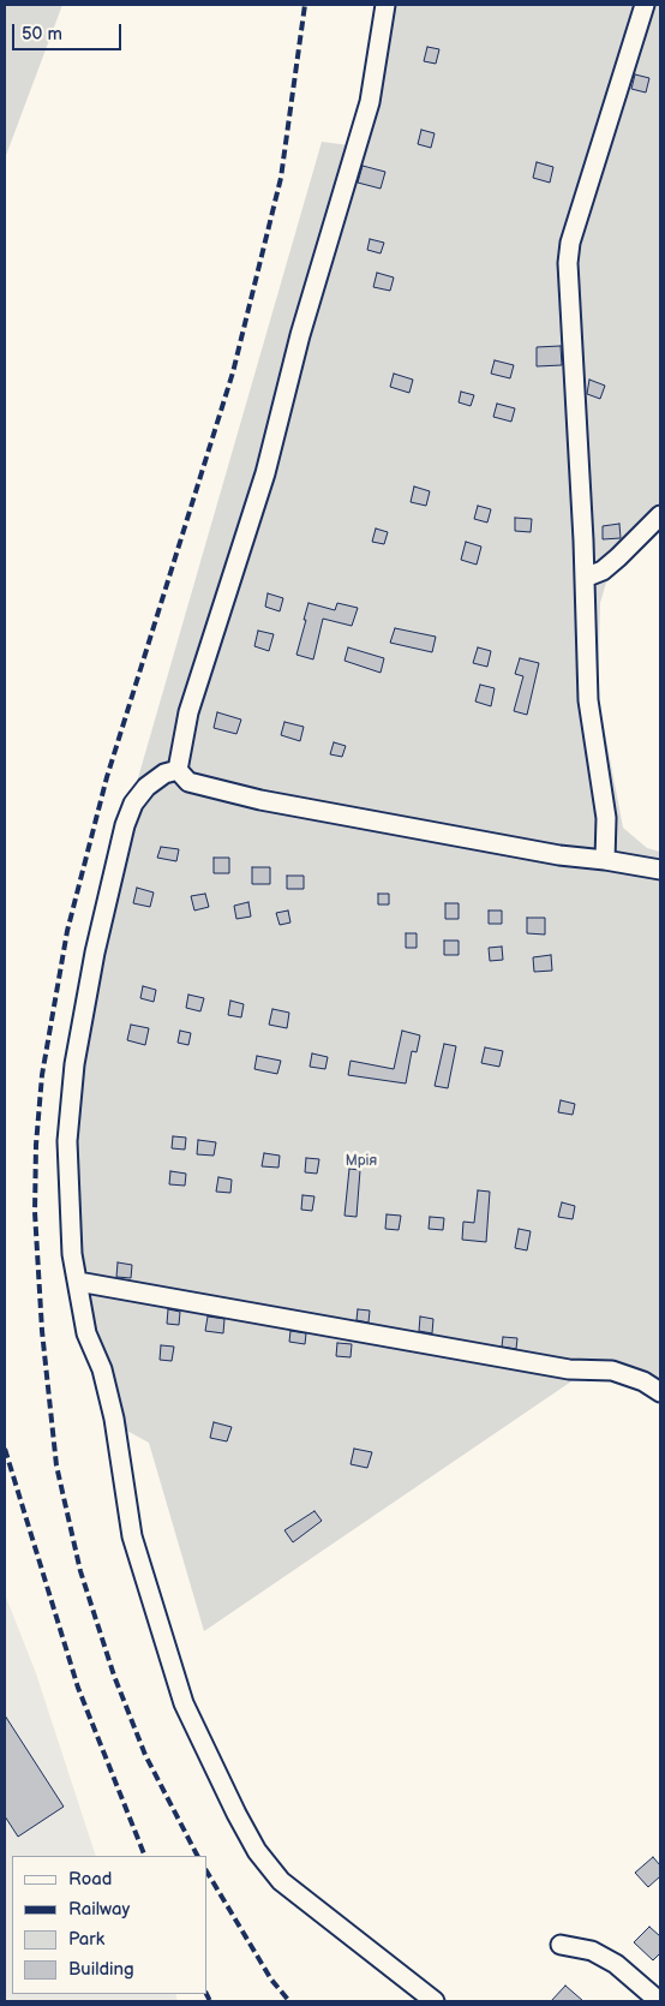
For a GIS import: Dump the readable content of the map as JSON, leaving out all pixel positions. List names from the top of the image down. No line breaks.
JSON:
{"parks":["Мрія"],"legend":["Road","Railway","Park","Building"],"scale_bar":"50 m"}
